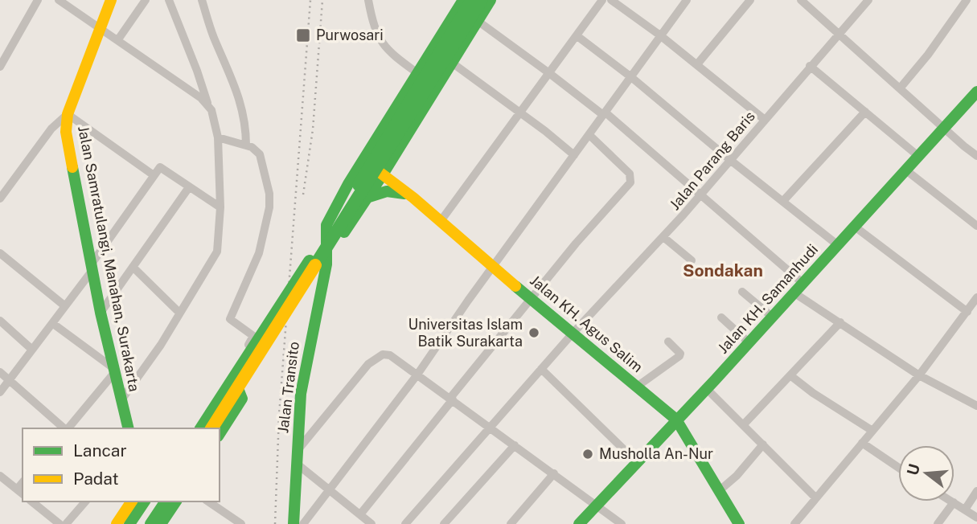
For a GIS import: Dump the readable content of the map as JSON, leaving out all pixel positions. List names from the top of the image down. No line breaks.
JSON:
{"streets":{"main road":["Jalan Samratulangi, Manahan, Surakarta","Jalan KH. Samanhudi","Jalan KH. Agus Salim","Jalan Transito"],"street":["Jalan Parang Baris"]},"crossings":[["Jalan Parang Baris","Jalan KH. Agus Salim"],["Jalan KH. Samanhudi","Jalan KH. Agus Salim"]],"districts":["Sondakan"],"places":{"transit":["Purwosari"],"other":["Universitas Islam Batik Surakarta","Musholla An-Nur"]},"legend":["Lancar","Padat"],"north":"left"}
